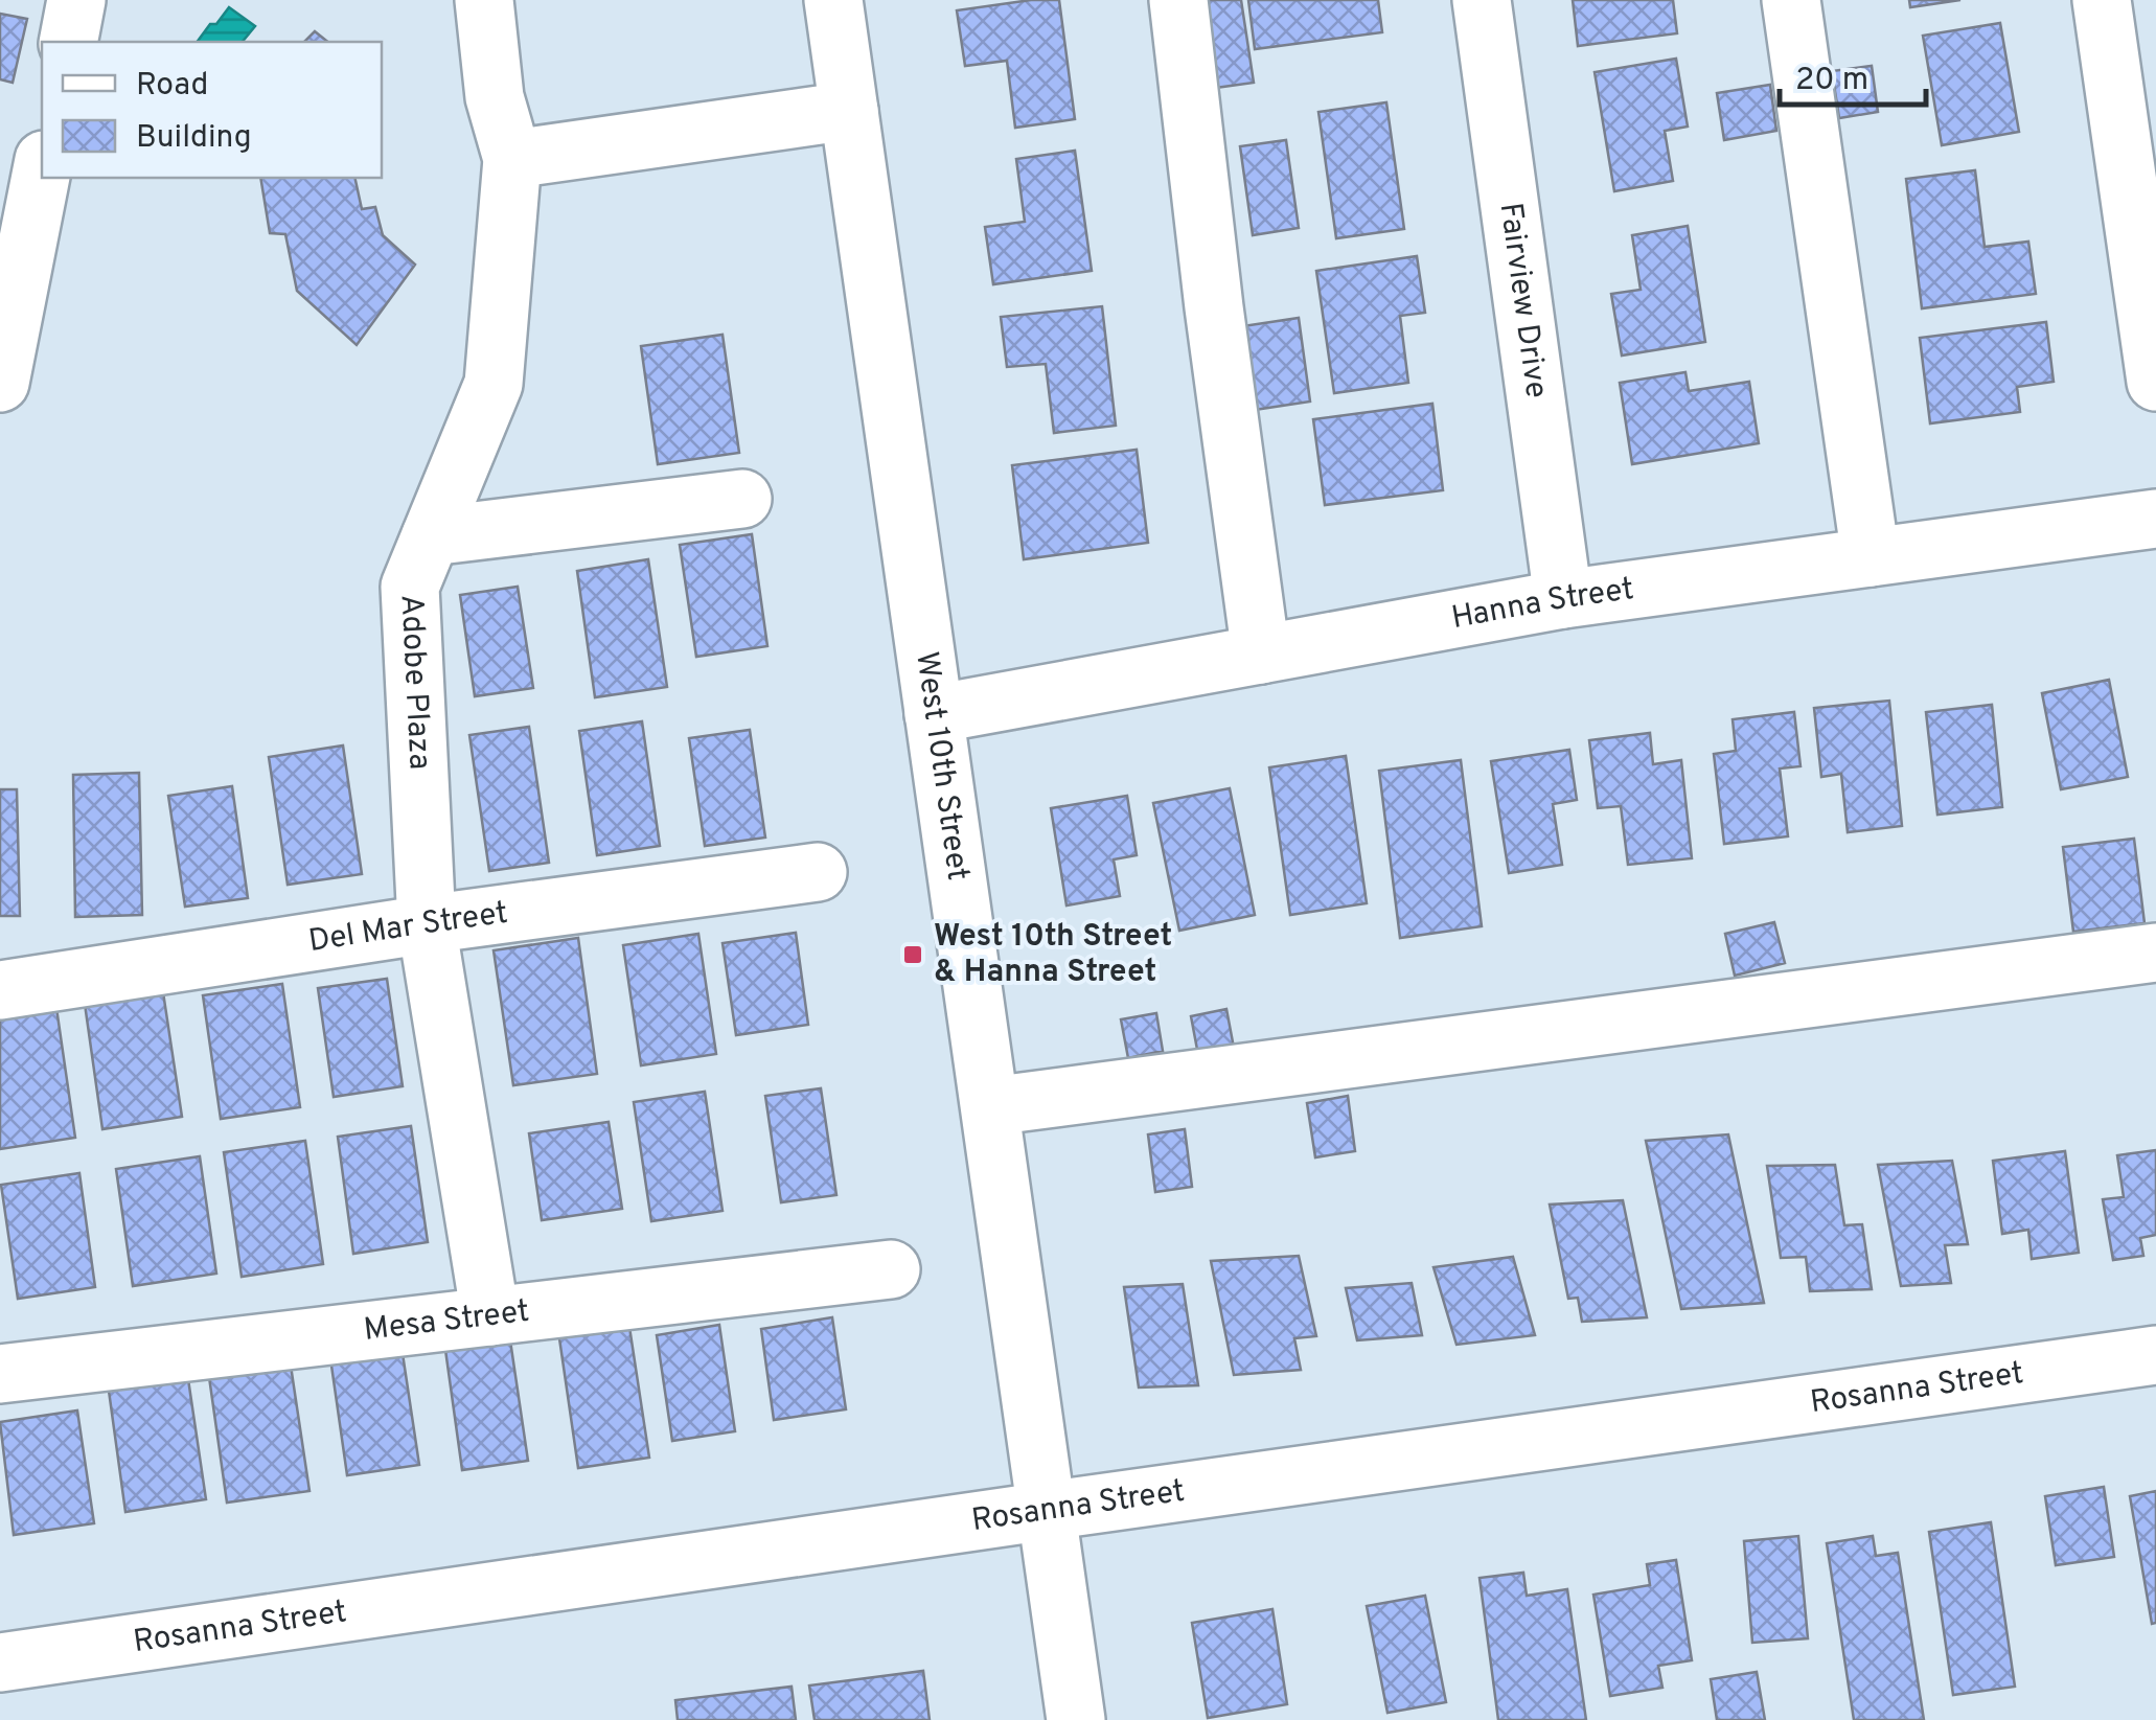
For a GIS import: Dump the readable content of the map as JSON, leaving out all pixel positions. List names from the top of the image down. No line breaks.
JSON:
{"streets":{"street":["Fairview Drive","Hanna Street","Adobe Plaza","West 10th Street","Del Mar Street","Mesa Street","Rosanna Street"]},"crossings":[["Fairview Drive","Hanna Street"],["Hanna Street","West 10th Street"],["Adobe Plaza","Del Mar Street"],["Adobe Plaza","Mesa Street"],["West 10th Street","Rosanna Street"]],"places":{"transit":["West 10th Street & Hanna Street"]},"legend":["Road","Building"],"scale_bar":"20 m"}
